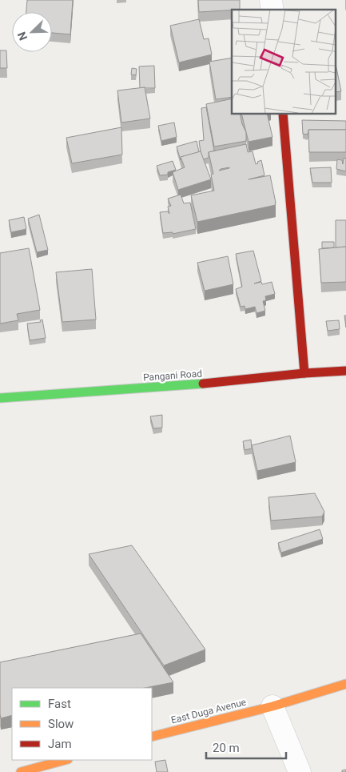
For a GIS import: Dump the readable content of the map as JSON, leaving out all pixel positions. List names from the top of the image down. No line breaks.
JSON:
{"streets":{"street":["Pangani Road","East Duga Avenue"]},"legend":["Fast","Slow","Jam"],"scale_bar":"20 m","north":"bottom left"}
